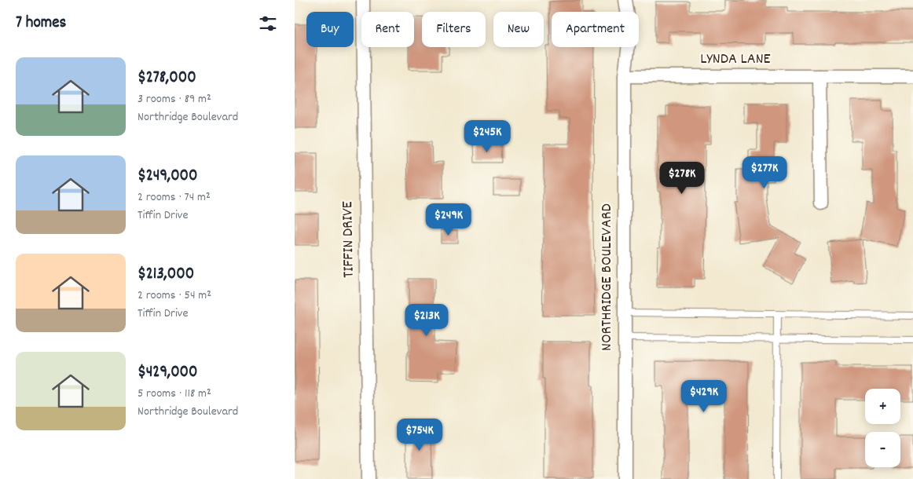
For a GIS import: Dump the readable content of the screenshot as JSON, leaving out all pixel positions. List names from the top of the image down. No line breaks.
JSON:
{"streets":{"street":["LYNDA LANE","TIFFIN DRIVE","NORTHRIDGE BOULEVARD"]},"crossings":[["LYNDA LANE","NORTHRIDGE BOULEVARD"]],"page":{"heading":"7 homes","chip":["Buy","Rent","Filters","New","Apartment"],"list":[{"name":"$278,000","note":"3 rooms · 89 m² · Northridge Boulevard"},{"name":"$249,000","note":"2 rooms · 74 m² · Tiffin Drive"},{"name":"$213,000","note":"2 rooms · 54 m² · Tiffin Drive"},{"name":"$429,000","note":"5 rooms · 118 m² · Northridge Boulevard"}],"price":["$245K","$277K","$278K","$249K","$213K","$429K","$754K"],"map_buttons":["+","−"]}}
